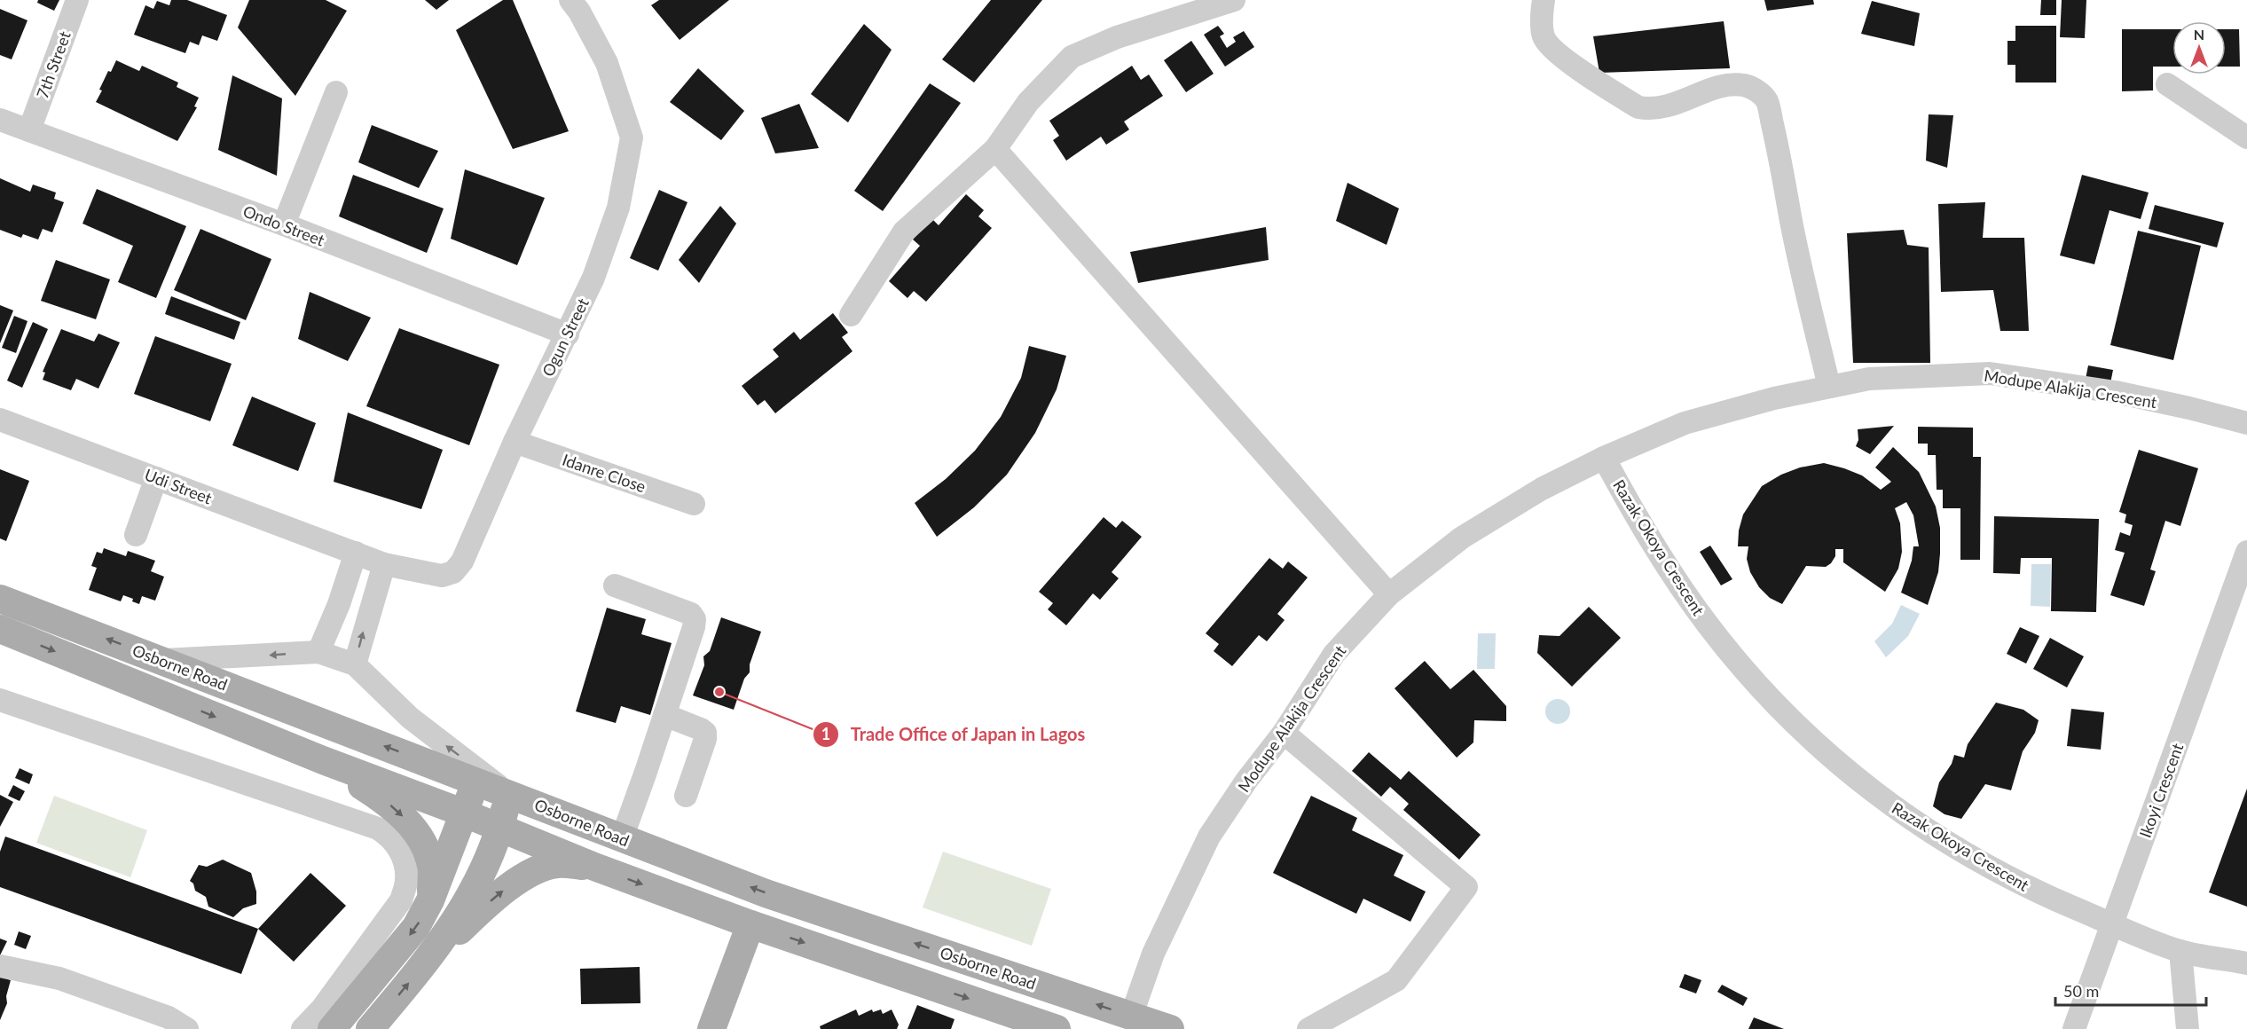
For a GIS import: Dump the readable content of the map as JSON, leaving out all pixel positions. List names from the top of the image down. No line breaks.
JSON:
{"streets":{"main road":["Osborne Road"],"street":["7th Street","Ondo Street","Ogun Street","Modupe Alakija Crescent","Idanre Close","Udi Street","Razak Okoya Crescent","Ikoyi Crescent"]},"crossings":[["7th Street","Ondo Street"],["Ondo Street","Ogun Street"],["Ogun Street","Idanre Close"],["Ogun Street","Udi Street"],["Modupe Alakija Crescent","Razak Okoya Crescent"],["Modupe Alakija Crescent","Osborne Road"],["Razak Okoya Crescent","Ikoyi Crescent"]],"places":["Trade Office of Japan in Lagos"],"scale_bar":"50 m","north":"top"}
